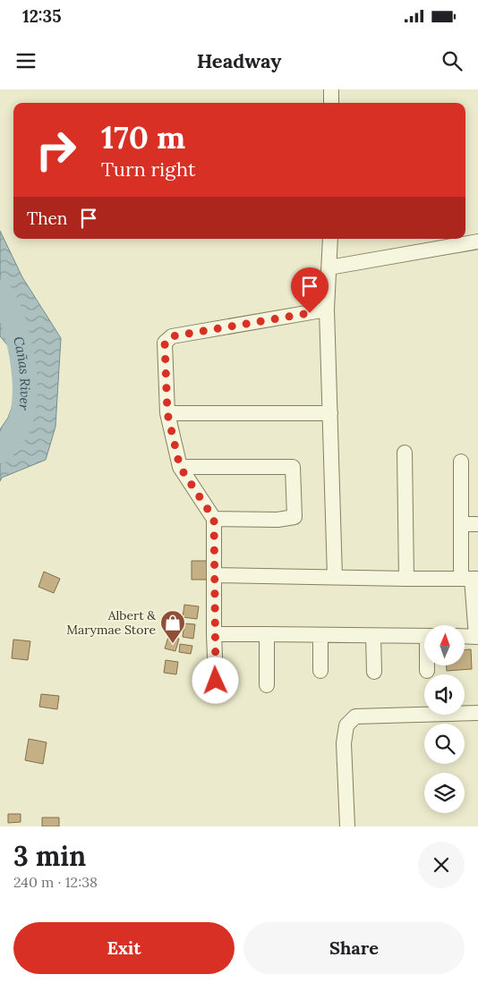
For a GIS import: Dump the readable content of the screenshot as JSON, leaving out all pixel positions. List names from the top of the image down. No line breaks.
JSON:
{"water":["Cañas River"],"places":{"shop":["Albert & Marymae Store"]},"north":"top","page":{"status":"12:35","header":"Headway","turn":["170 m","Turn right"],"then":"Then","heading":["3 min","240 m · 12:38"],"buttons":["Exit","Share"]}}
